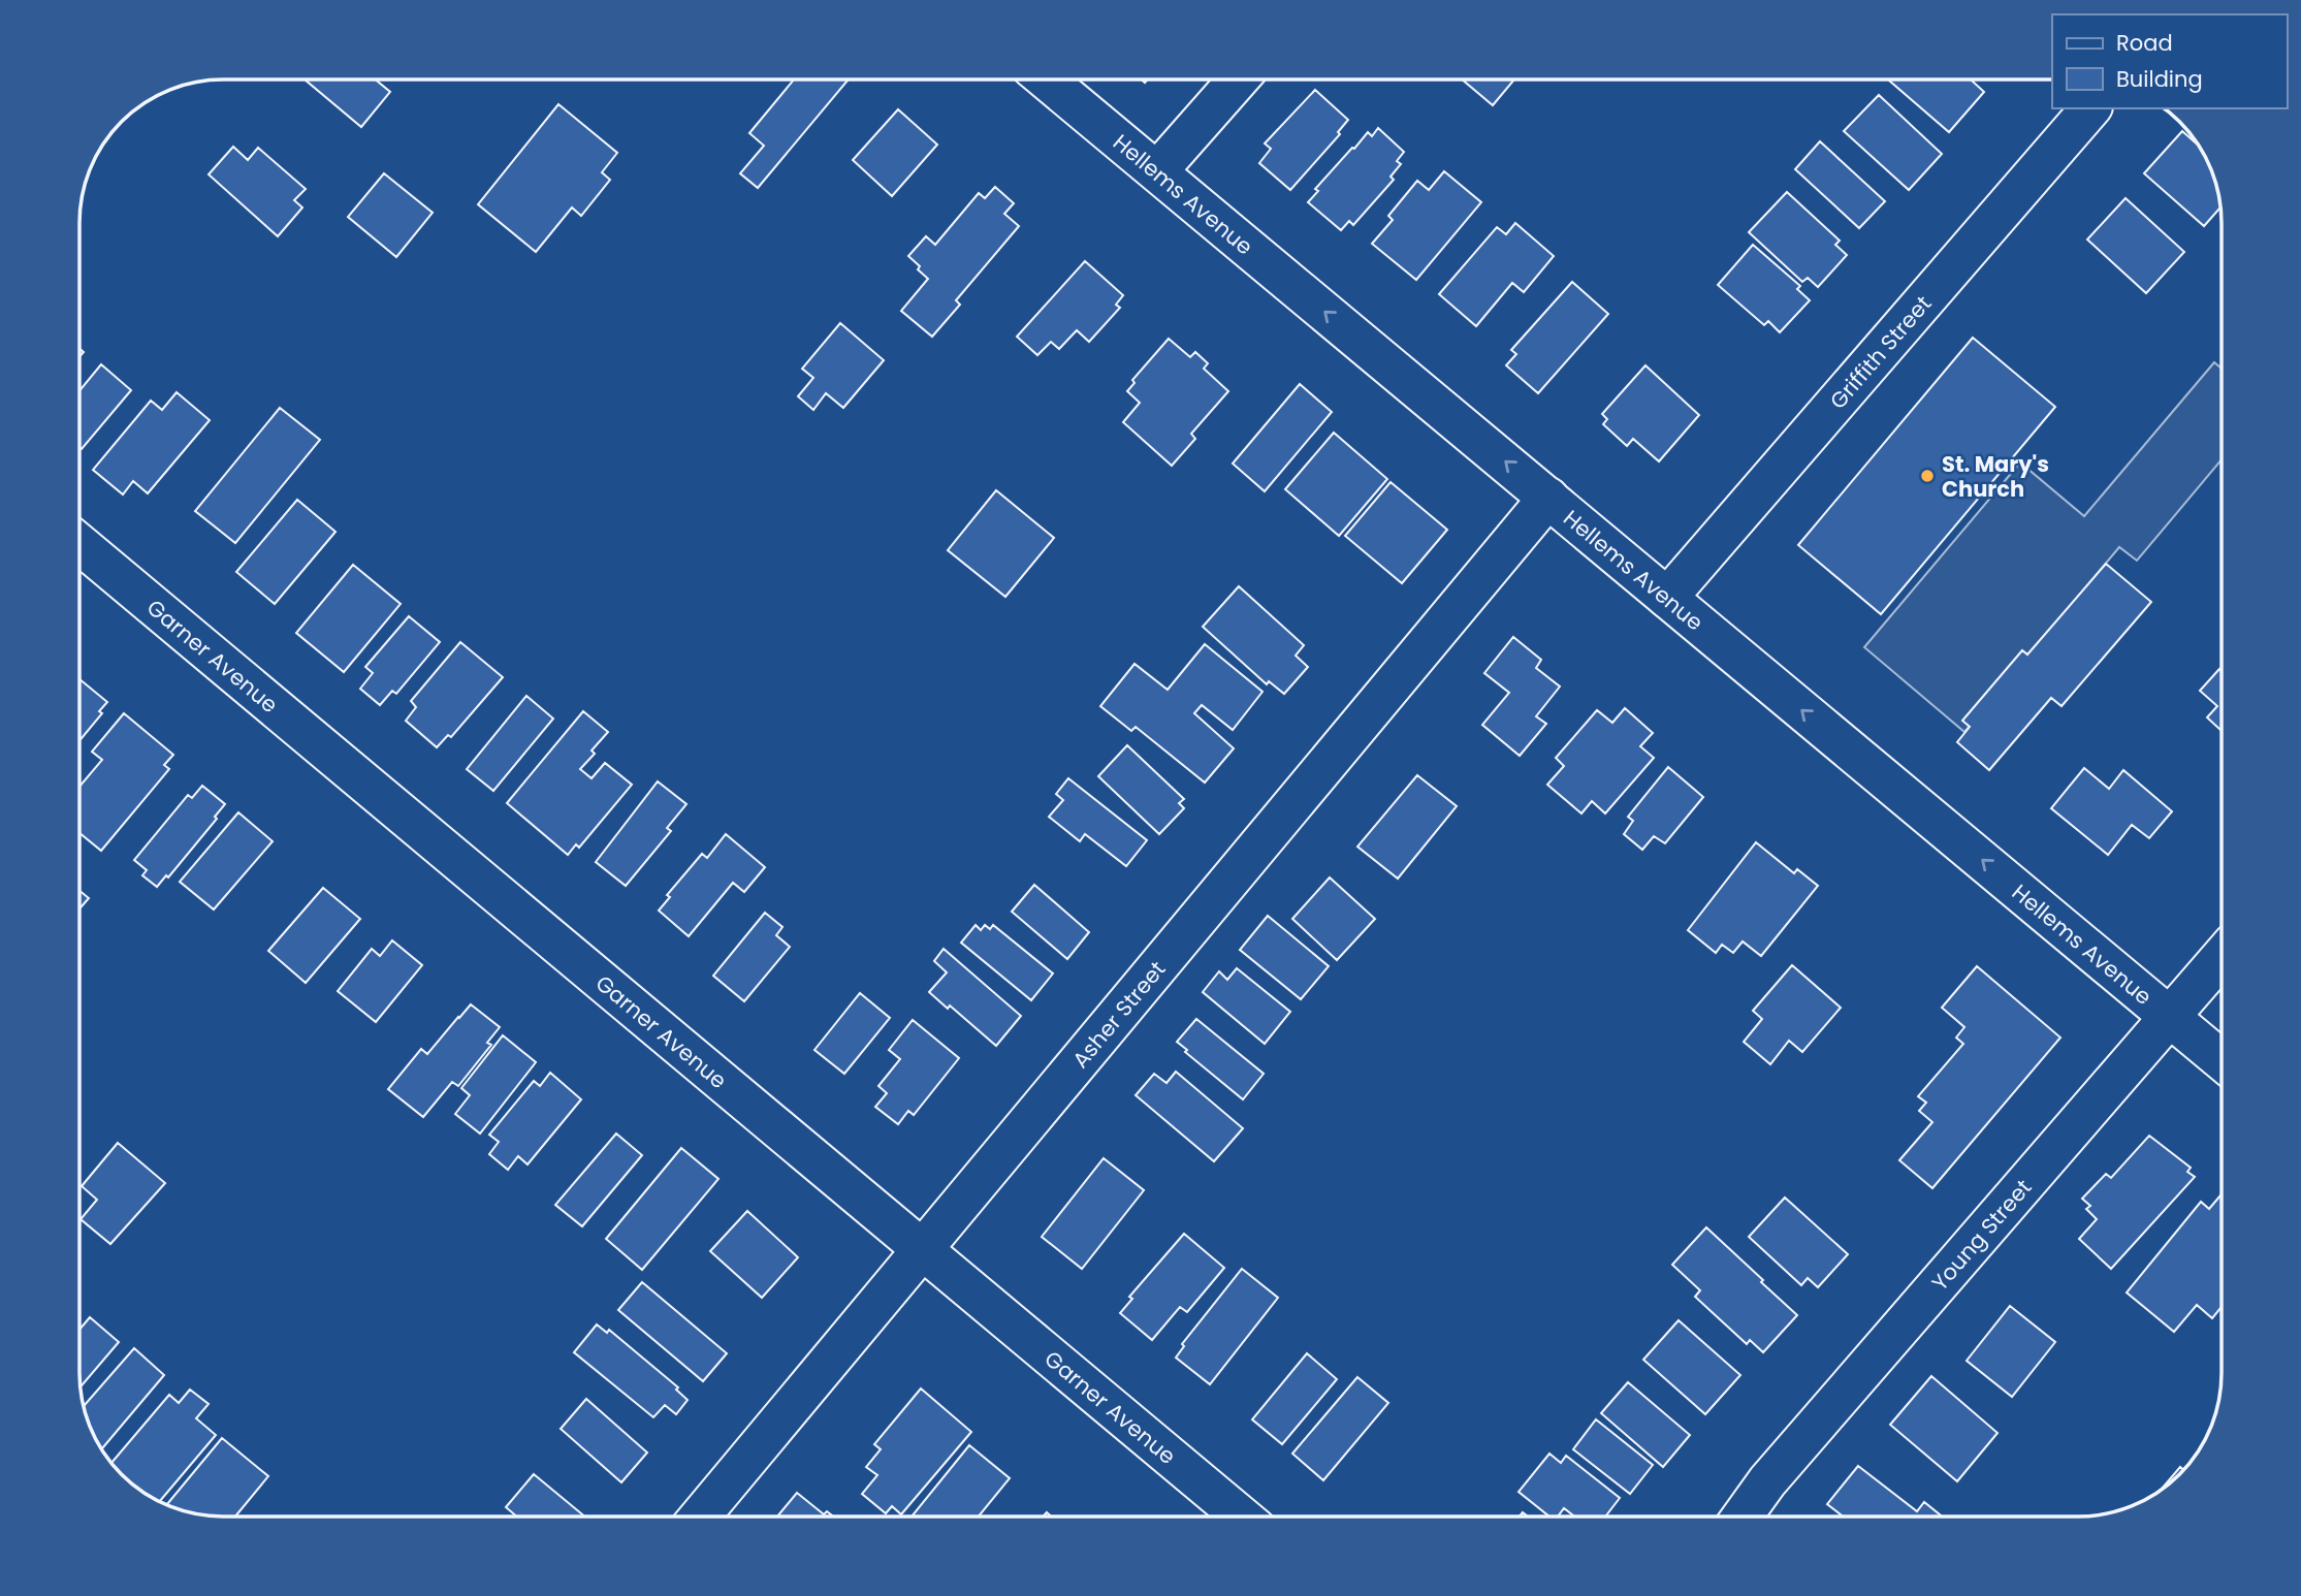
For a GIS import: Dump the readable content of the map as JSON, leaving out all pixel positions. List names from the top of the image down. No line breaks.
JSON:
{"streets":{"street":["Hellems Avenue","Griffith Street","Garner Avenue","Asher Street","Young Street"]},"crossings":[["Hellems Avenue","Griffith Street"],["Hellems Avenue","Asher Street"],["Hellems Avenue","Young Street"],["Garner Avenue","Asher Street"]],"one_way":["Hellems Avenue"],"places":["St. Mary's Church"],"legend":["Road","Building"]}
